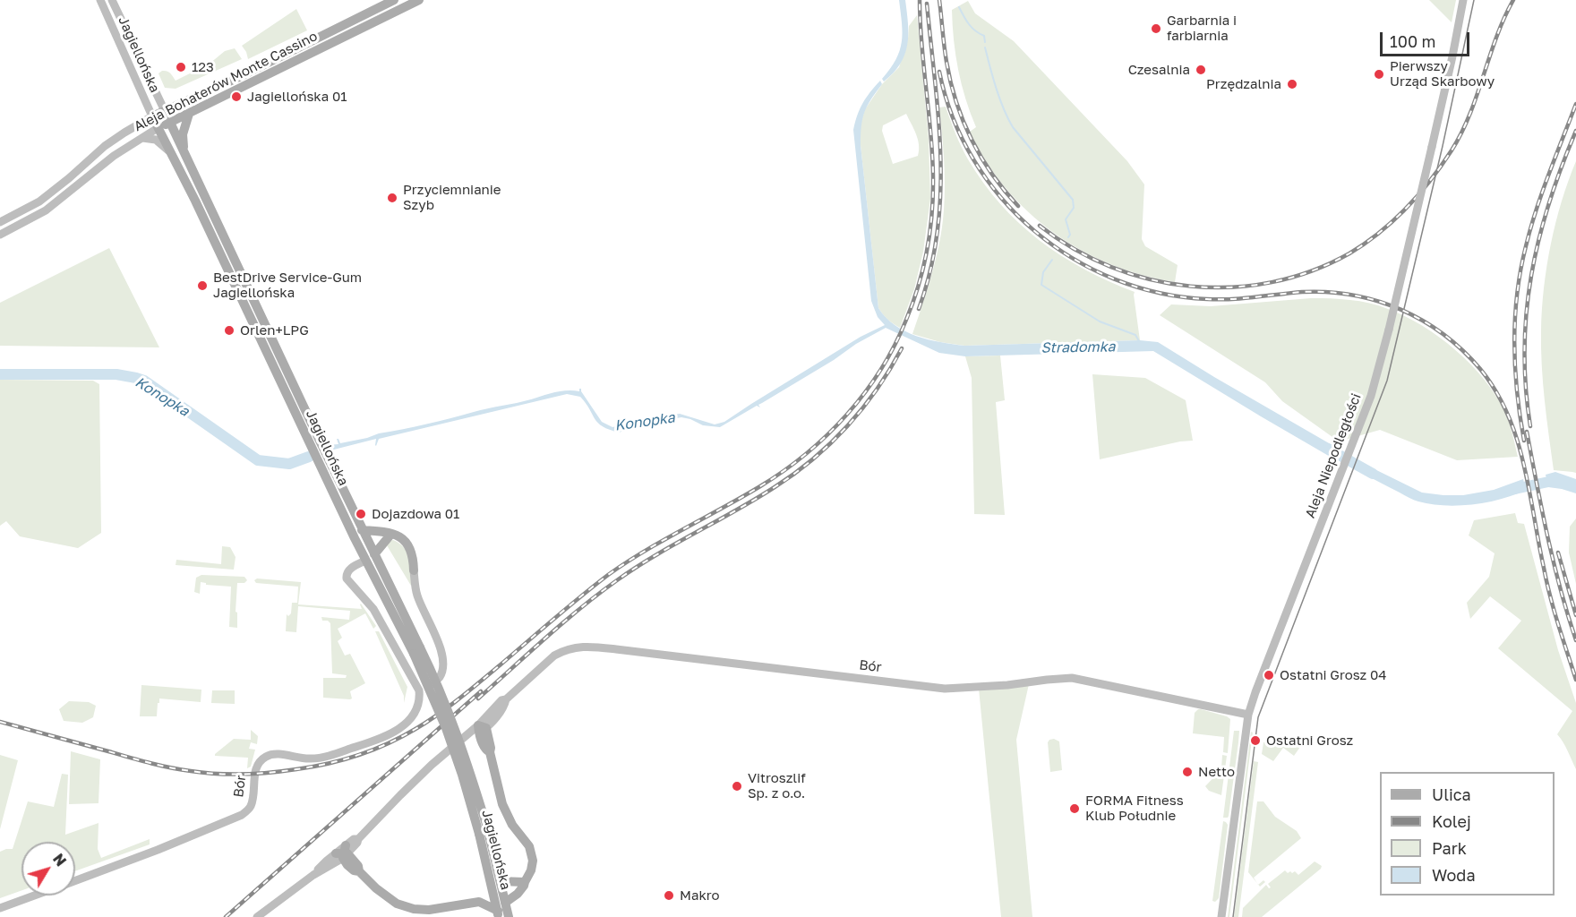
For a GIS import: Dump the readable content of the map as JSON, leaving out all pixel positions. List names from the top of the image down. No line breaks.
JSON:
{"streets":{"main road":["Jagiellońska","Aleja Bohaterów Monte Cassino"],"street":["Aleja Niepodległości","Bór"]},"crossings":[["Jagiellońska","Aleja Bohaterów Monte Cassino"],["Aleja Niepodległości","Bór"]],"water":["Stradomka","Konopka"],"places":["Garbarnia i farbiarnia","123","Czesalnia","Pierwszy Urząd Skarbowy","Przędzalnia","Jagiellońska 01","Przyciemnianie Szyb","BestDrive Service-Gum Jagiellońska","Orlen+LPG","Dojazdowa 01","Ostatni Grosz 04","Ostatni Grosz","Netto","Vitroszlif Sp. z o.o.","FORMA Fitness Klub Południe","Makro"],"legend":["Ulica","Kolej","Park","Woda"],"scale_bar":"100 m","north":"top right"}
